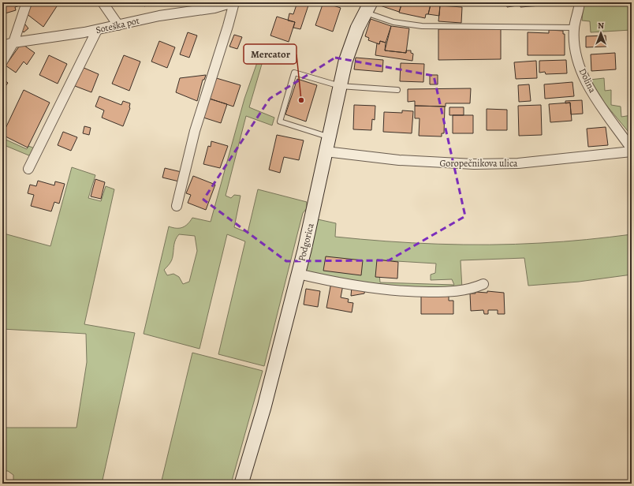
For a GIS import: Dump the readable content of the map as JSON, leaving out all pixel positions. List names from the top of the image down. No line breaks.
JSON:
{"streets":{"main road":["Podgorica"],"street":["Soteška pot","Dolina","Goropečnikova ulica"]},"crossings":[["Goropečnikova ulica","Podgorica"]],"places":["Mercator"],"north":"top"}
